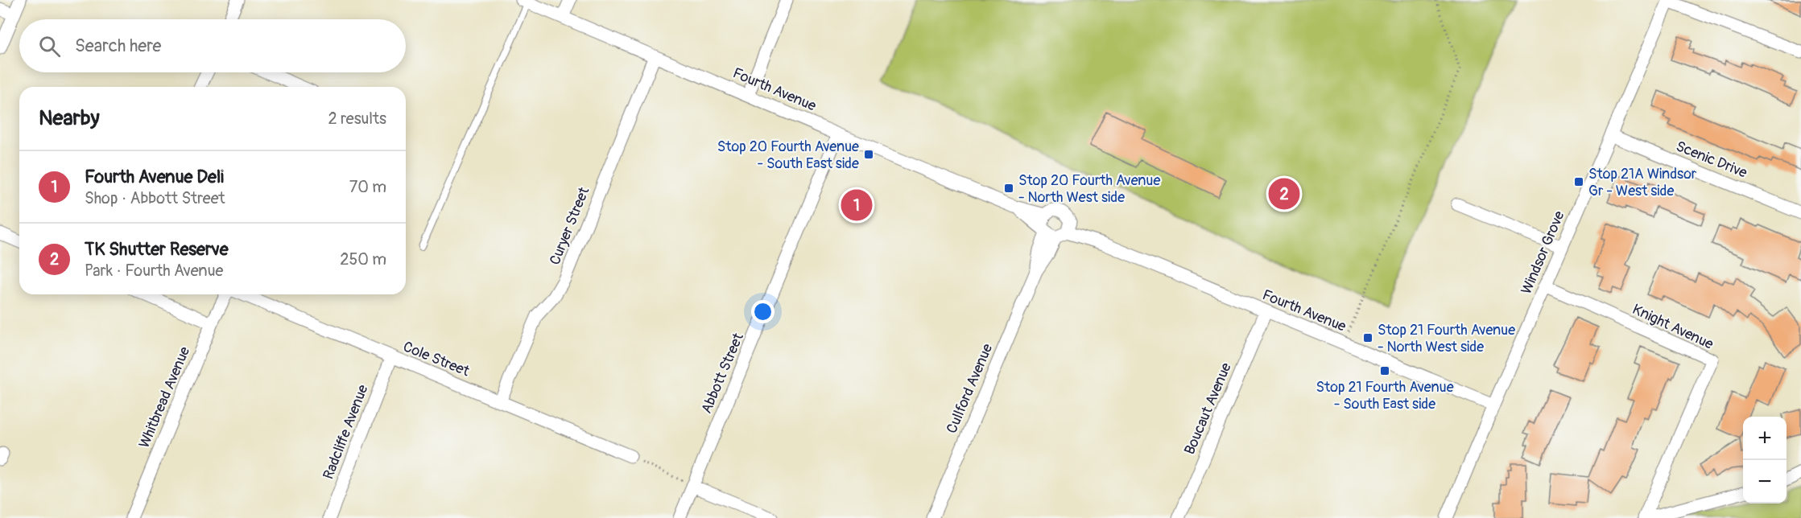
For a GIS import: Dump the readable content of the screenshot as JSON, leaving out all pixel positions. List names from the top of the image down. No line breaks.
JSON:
{"streets":{"street":["Fourth Avenue","Scenic Drive","Curyer Street","Windsor Grove","Knight Avenue","Cole Street","Abbott Street","Cullford Avenue","Whitbread Avenue","Boucaut Avenue","Radcliffe Avenue"]},"crossings":[["Fourth Avenue","Curyer Street"],["Fourth Avenue","Windsor Grove"],["Fourth Avenue","Abbott Street"],["Fourth Avenue","Cullford Avenue"],["Fourth Avenue","Boucaut Avenue"],["Scenic Drive","Windsor Grove"],["Curyer Street","Cole Street"],["Windsor Grove","Knight Avenue"],["Cole Street","Radcliffe Avenue"]],"places":{"transit":["Stop 20 Fourth Avenue - South East side","Stop 21A Windsor Gr - West side","Stop 20 Fourth Avenue - North West side","Stop 21 Fourth Avenue - North West side","Stop 21 Fourth Avenue - South East side"]},"page":{"search":"Search here","heading":["Nearby","2 results"],"list":[{"mark":"1","name":"Fourth Avenue Deli","note":"Shop · Abbott Street","value":"70 m"},{"mark":"2","name":"TK Shutter Reserve","note":"Park · Fourth Avenue","value":"250 m"}],"pins":["2","1"],"map_buttons":["+","−"]}}
